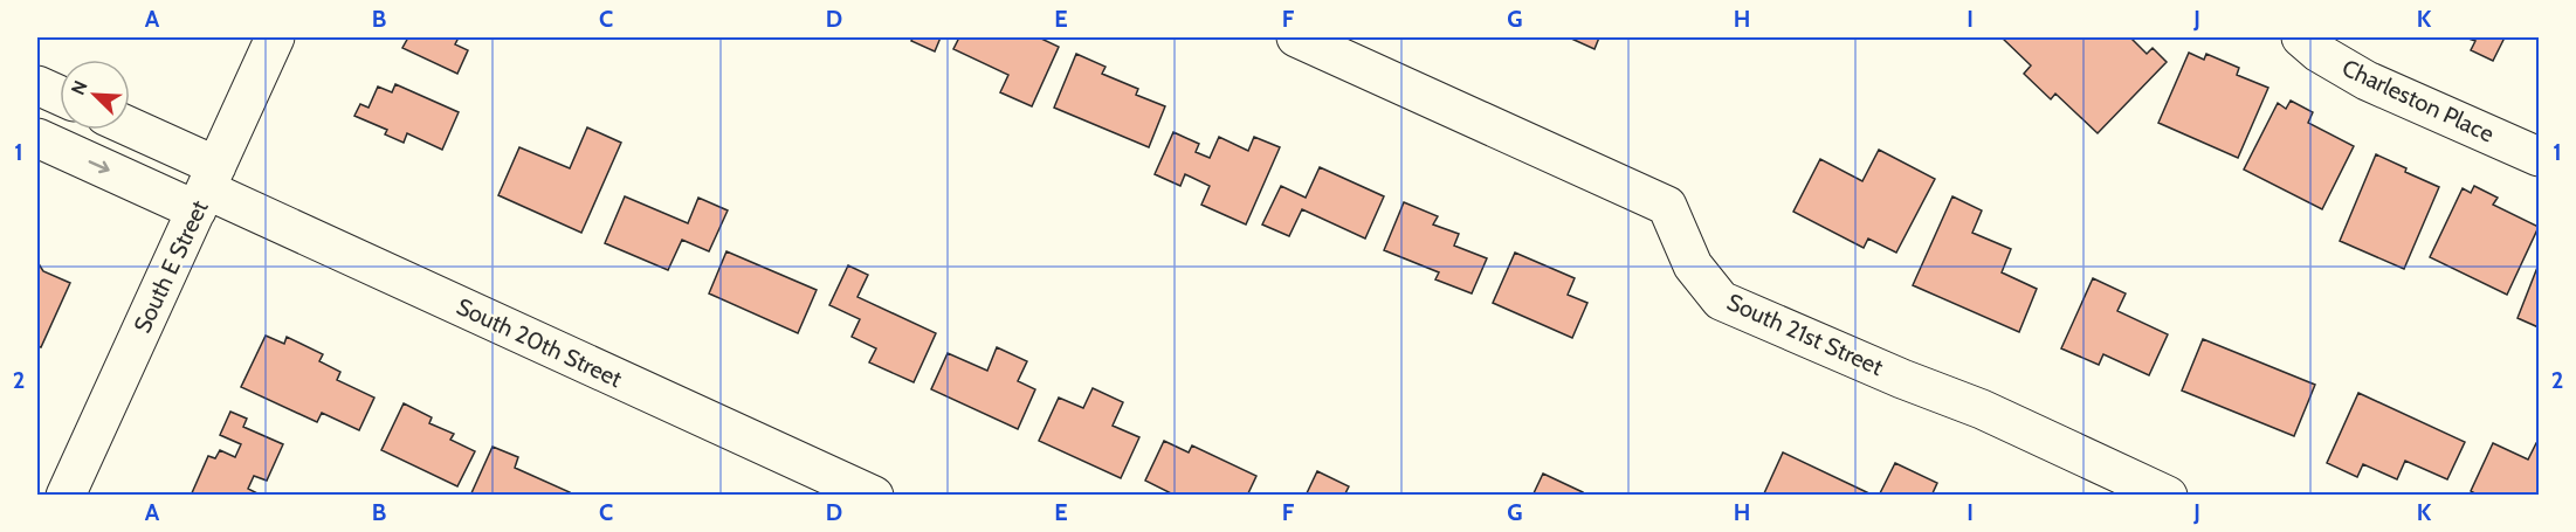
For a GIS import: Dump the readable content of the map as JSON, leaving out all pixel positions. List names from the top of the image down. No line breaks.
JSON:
{"streets":{"street":["Charleston Place","South E Street","South 21st Street","South 20th Street"]},"crossings":[["South E Street","South 20th Street"]],"north":"top left","grid":{"columns":["A","B","C","D","E","F","G","H","I","J","K"],"rows":["1","2"]}}
